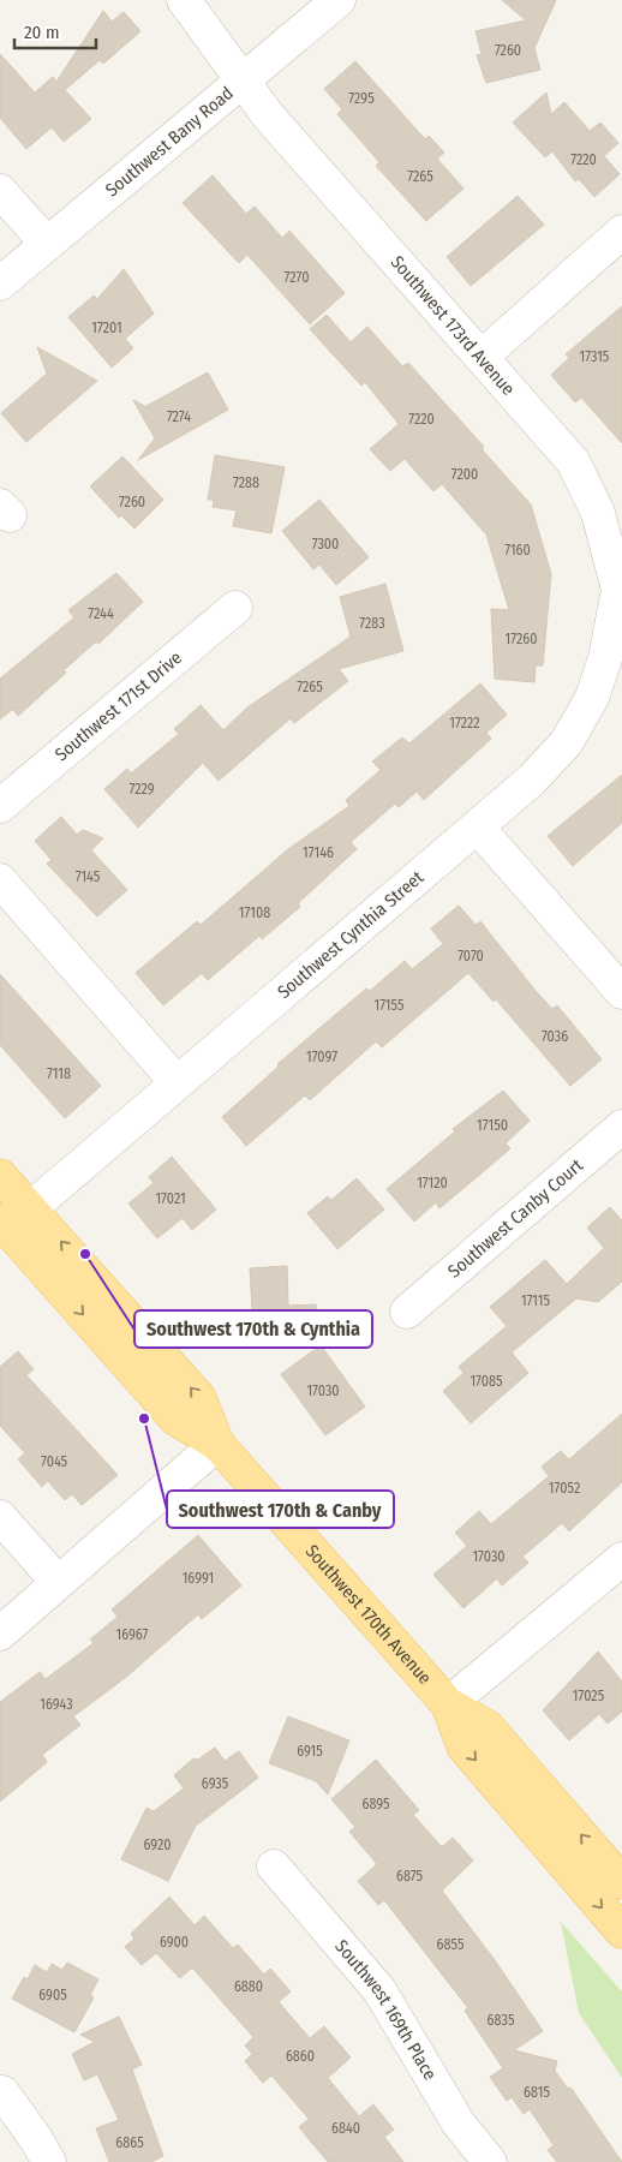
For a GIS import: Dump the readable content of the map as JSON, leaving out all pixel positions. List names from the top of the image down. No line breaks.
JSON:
{"streets":{"main road":["Southwest 170th Avenue"],"street":["Southwest Bany Road","Southwest 173rd Avenue","Southwest 171st Drive","Southwest Cynthia Street","Southwest Canby Court","Southwest 169th Place"]},"crossings":[["Southwest Bany Road","Southwest 173rd Avenue"],["Southwest 173rd Avenue","Southwest Cynthia Street"],["Southwest Cynthia Street","Southwest 170th Avenue"]],"places":["Southwest 170th & Cynthia","Southwest 170th & Canby"],"house_numbers":["7260","7295","7220","7265","7270","17201","17315","7274","7220","7200","7288","7260","7300","7160","7244","7283","17260","7265","17222","7229","17146","7145","17108","7070","17155","7036","17097","7118","17150","17120","17021","17115","17085","17030","7045","17052","17030","16991","16967","17025","16943","6915","6935","6895","6920","6875","6900","6855","6880","6905","6835","6860","6815","6840","6865"],"scale_bar":"20 m"}
